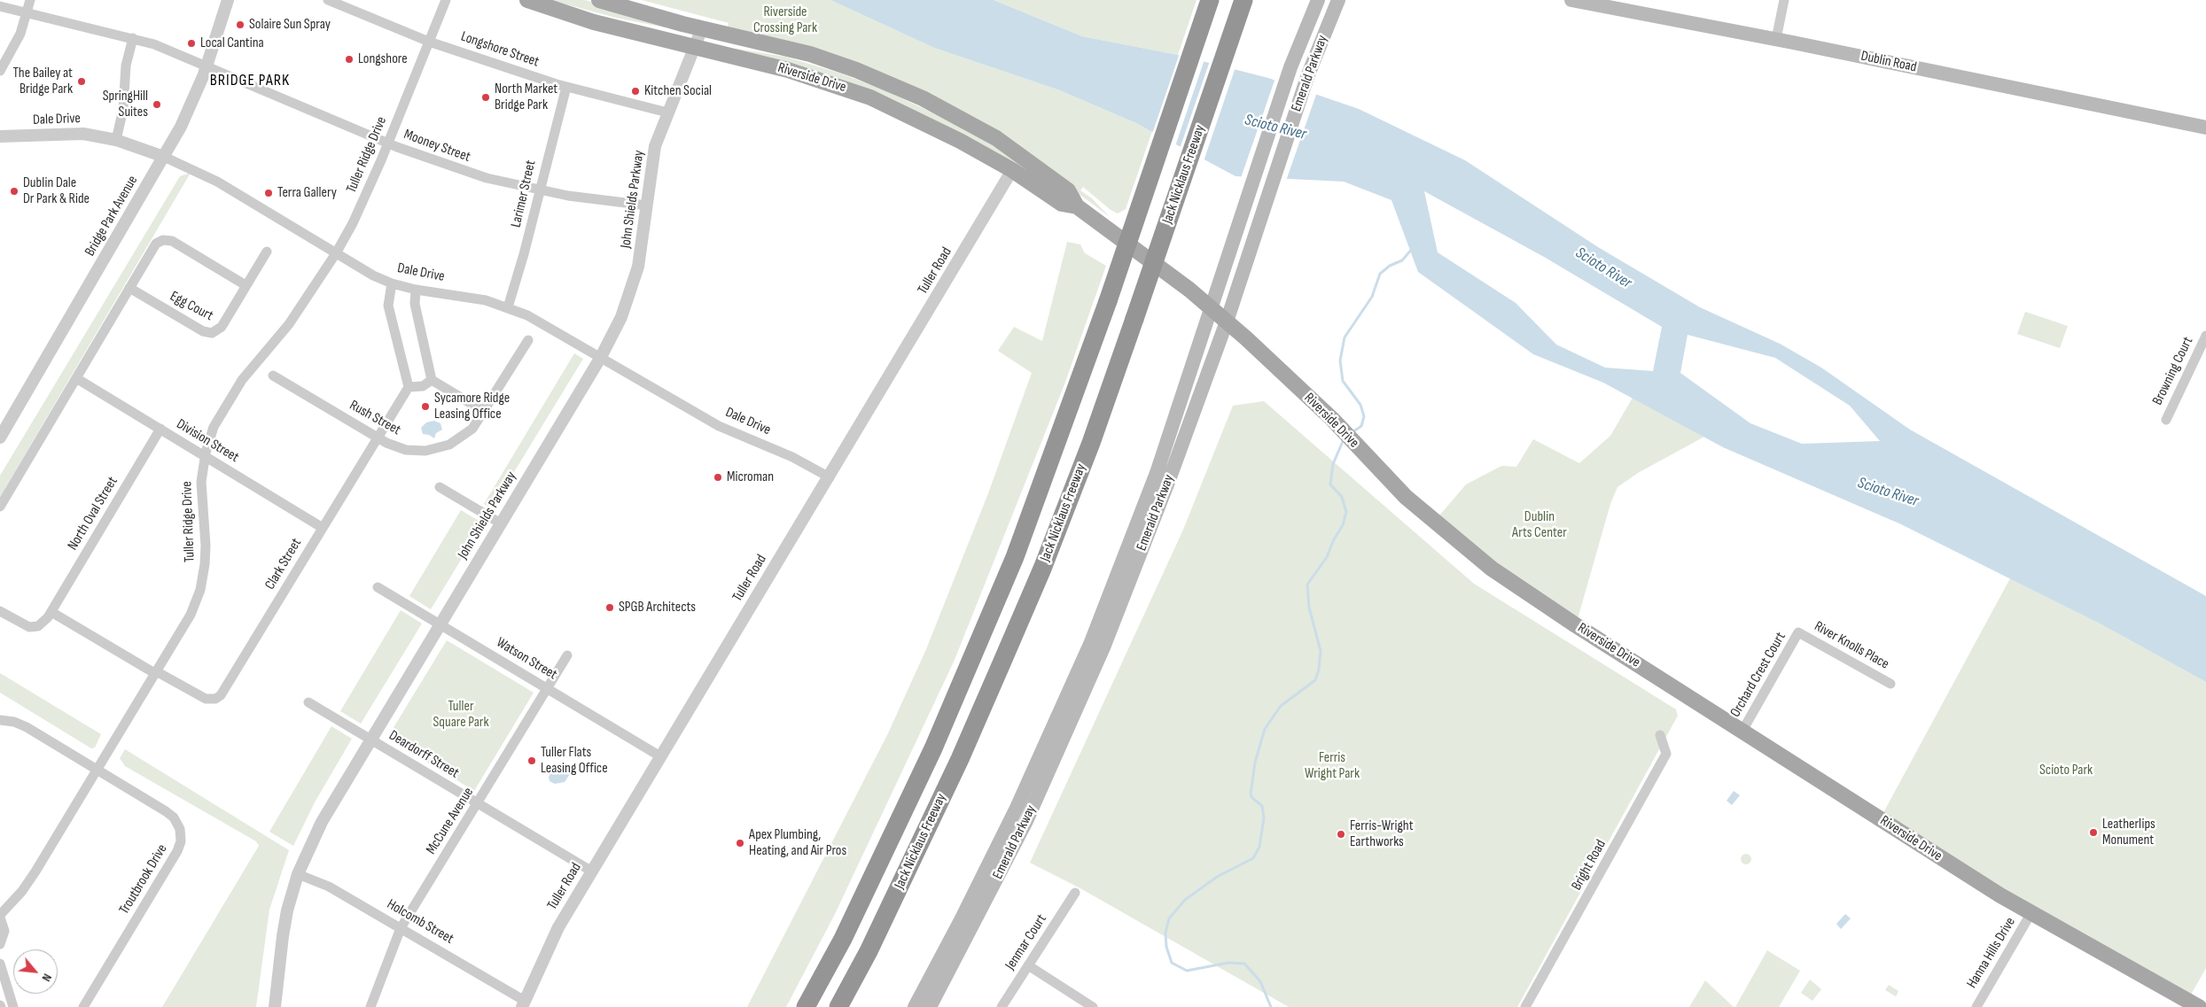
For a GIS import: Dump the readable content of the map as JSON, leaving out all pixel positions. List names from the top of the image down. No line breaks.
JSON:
{"streets":{"highway":["Jack Nicklaus Freeway"],"main road":["Dublin Road","Emerald Parkway","Riverside Drive"],"street":["Longshore Street","Dale Drive","Mooney Street","Tuller Ridge Drive","Larimer Street","John Shields Parkway","Bridge Park Avenue","Tuller Road","Egg Court","Browning Court","Rush Street","Division Street","North Oval Street","Clark Street","River Knolls Place","Watson Street","Orchard Crest Court","Deardorff Street","McCune Avenue","Bright Road","Troutbrook Drive","Holcomb Street","Jenmar Court","Hanna Hills Drive"]},"crossings":[["Longshore Street","Tuller Ridge Drive"],["Longshore Street","Larimer Street"],["Longshore Street","John Shields Parkway"],["Emerald Parkway","Riverside Drive"],["Riverside Drive","John Shields Parkway"],["Riverside Drive","Tuller Road"],["Riverside Drive","Orchard Crest Court"],["Riverside Drive","Hanna Hills Drive"],["Dale Drive","Tuller Ridge Drive"],["Dale Drive","Larimer Street"],["Dale Drive","John Shields Parkway"],["Dale Drive","Bridge Park Avenue"],["Dale Drive","Tuller Road"],["Mooney Street","Tuller Ridge Drive"],["Mooney Street","Larimer Street"],["Mooney Street","John Shields Parkway"],["Mooney Street","Bridge Park Avenue"],["Tuller Ridge Drive","Division Street"],["Tuller Ridge Drive","Clark Street"],["Tuller Ridge Drive","Troutbrook Drive"],["John Shields Parkway","Watson Street"],["John Shields Parkway","Deardorff Street"],["John Shields Parkway","Holcomb Street"],["Tuller Road","Watson Street"],["Tuller Road","Deardorff Street"],["Tuller Road","Holcomb Street"],["Rush Street","Clark Street"],["Division Street","North Oval Street"],["Division Street","Clark Street"],["North Oval Street","Clark Street"],["River Knolls Place","Orchard Crest Court"],["Watson Street","McCune Avenue"],["Deardorff Street","McCune Avenue"],["McCune Avenue","Holcomb Street"]],"districts":["BRIDGE PARK"],"water":["Scioto River"],"parks":["Riverside Crossing Park","Dublin Arts Center","Tuller Square Park","Ferris Wright Park","Scioto Park"],"places":["Solaire Sun Spray","Local Cantina","Longshore","The Bailey at Bridge Park","Kitchen Social","North Market Bridge Park","SpringHill Suites","Dublin Dale Dr Park & Ride","Terra Gallery","Sycamore Ridge Leasing Office","Microman","SPGB Architects","Tuller Flats Leasing Office","Leatherlips Monument","Ferris-Wright Earthworks","Apex Plumbing, Heating, and Air Pros"],"north":"bottom right"}
